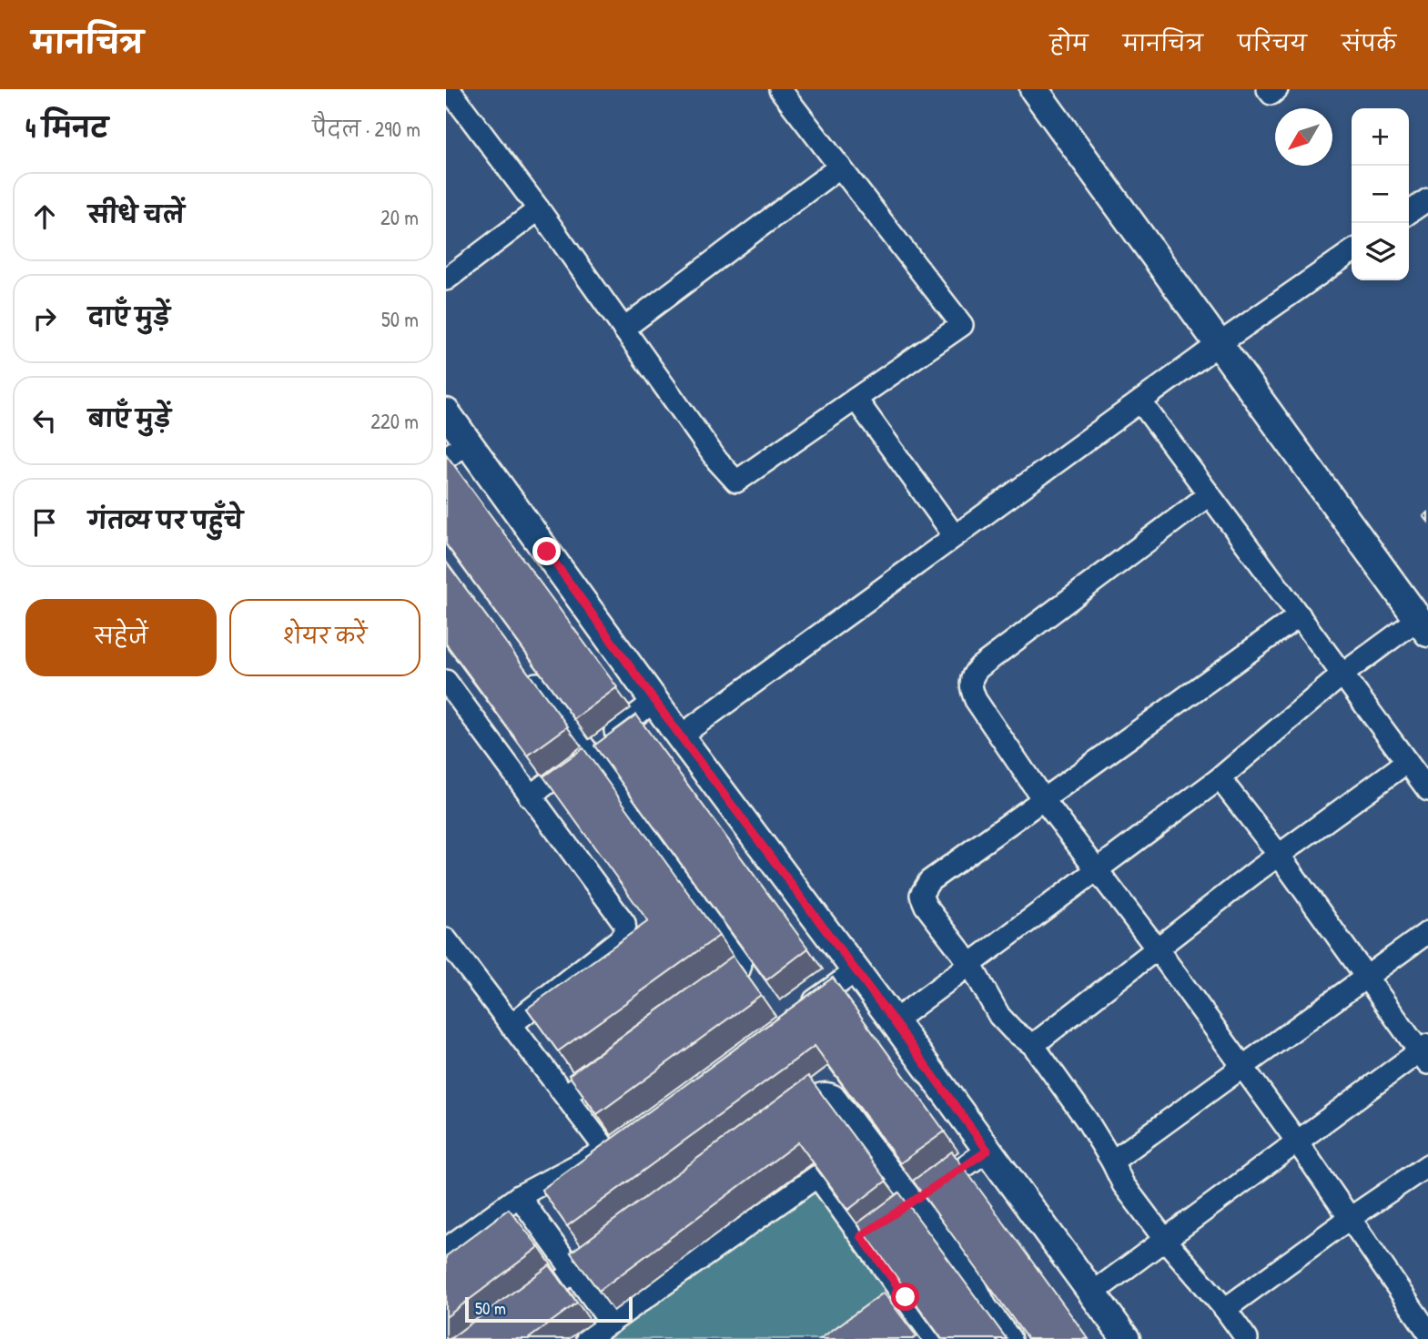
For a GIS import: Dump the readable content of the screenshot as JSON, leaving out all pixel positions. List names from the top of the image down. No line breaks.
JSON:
{"scale_bar":"50 m","north":"bottom left","page":{"header":"मानचित्र","nav":["होम","मानचित्र","परिचय","संपर्क"],"heading":["4 मिनट","पैदल · 290 m"],"map_buttons":["+","−"],"list":[["सीधे चलें","20 m"],["दाएँ मुड़ें","50 m"],["बाएँ मुड़ें","220 m"],"गंतव्य पर पहुँचे"],"buttons":["सहेजें","शेयर करें"],"scale":"50 m"}}
